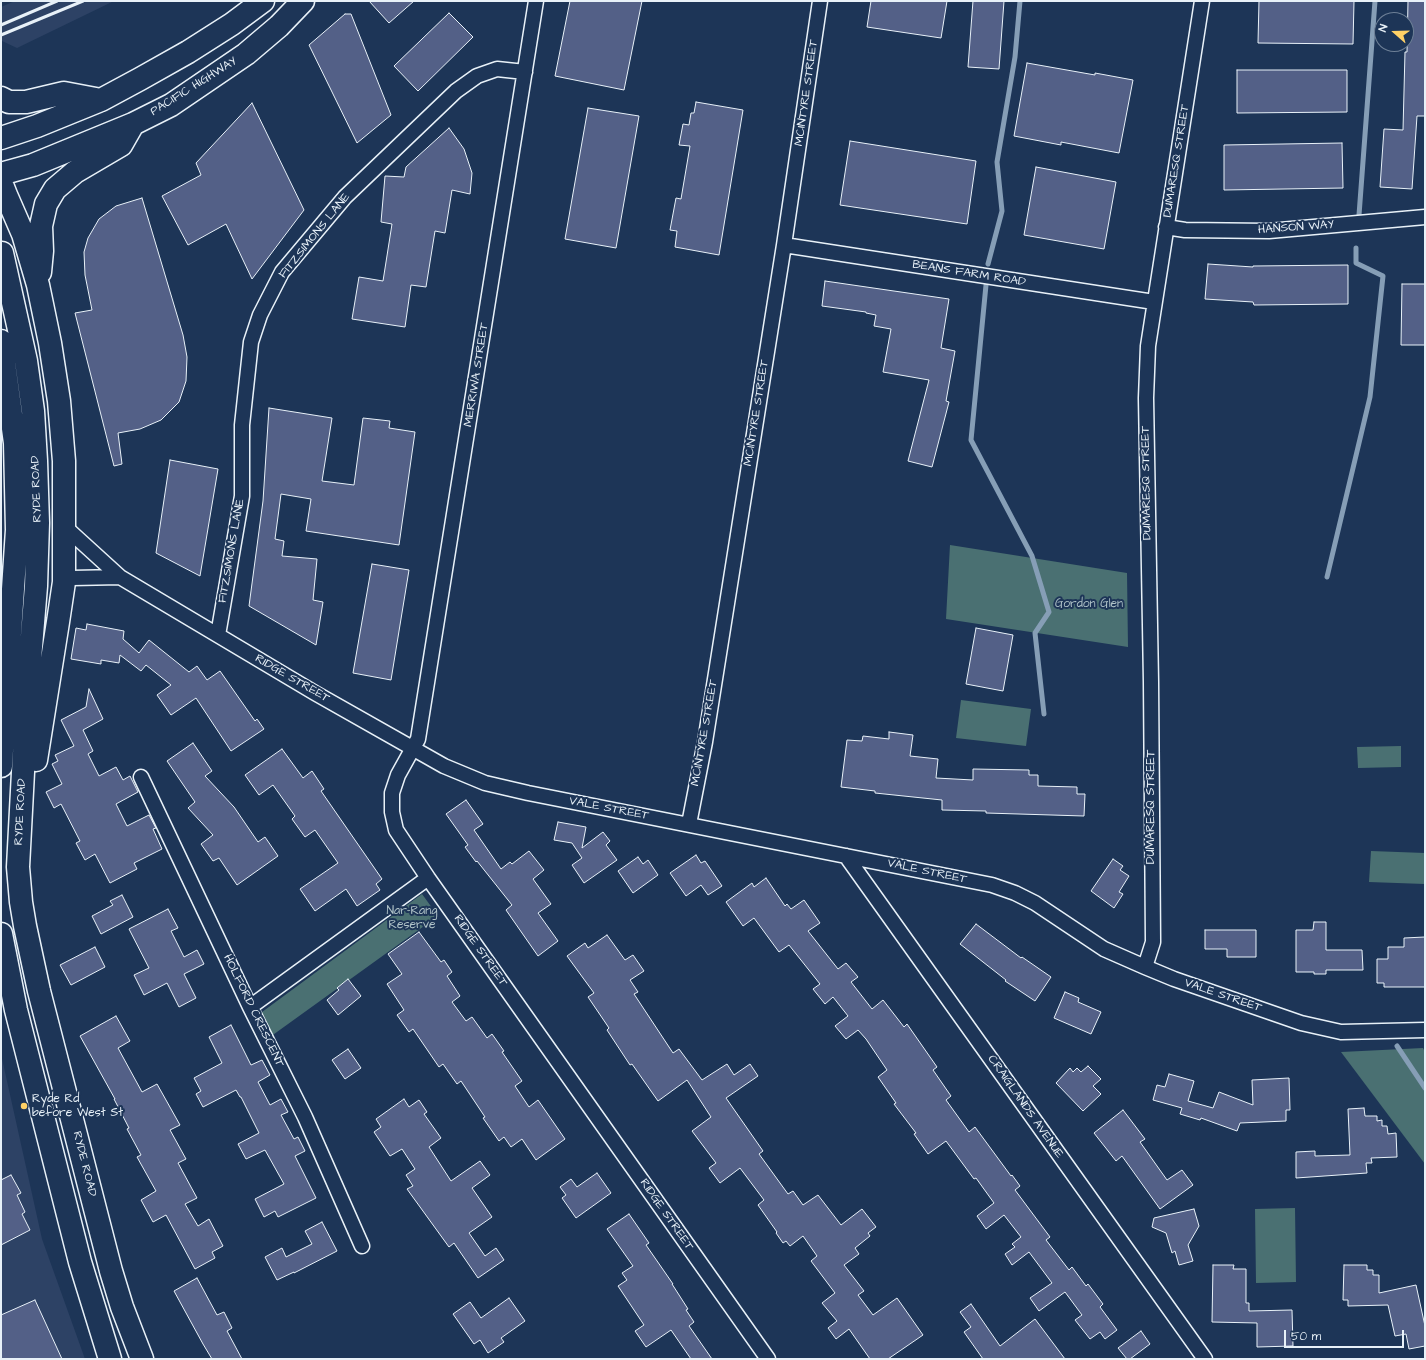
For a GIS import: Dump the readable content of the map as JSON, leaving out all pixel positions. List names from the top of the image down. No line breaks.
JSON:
{"streets":{"highway":["PACIFIC HIGHWAY","RYDE ROAD"],"street":["MCINTYRE STREET","DUMARESQ STREET","HANSON WAY","FITZSIMONS LANE","BEANS FARM ROAD","MERRIWA STREET","RIDGE STREET","VALE STREET","HOLFORD CRESCENT","CRAIGLANDS AVENUE"]},"crossings":[["MCINTYRE STREET","BEANS FARM ROAD"],["MCINTYRE STREET","VALE STREET"],["DUMARESQ STREET","HANSON WAY"],["DUMARESQ STREET","BEANS FARM ROAD"],["DUMARESQ STREET","VALE STREET"],["FITZSIMONS LANE","MERRIWA STREET"],["FITZSIMONS LANE","RIDGE STREET"],["MERRIWA STREET","RIDGE STREET"],["MERRIWA STREET","VALE STREET"],["RIDGE STREET","VALE STREET"],["VALE STREET","CRAIGLANDS AVENUE"]],"parks":["Gordon Glen","Nar-Rang Reserve"],"places":["Ryde Rd before West St"],"scale_bar":"50 m","north":"left"}
